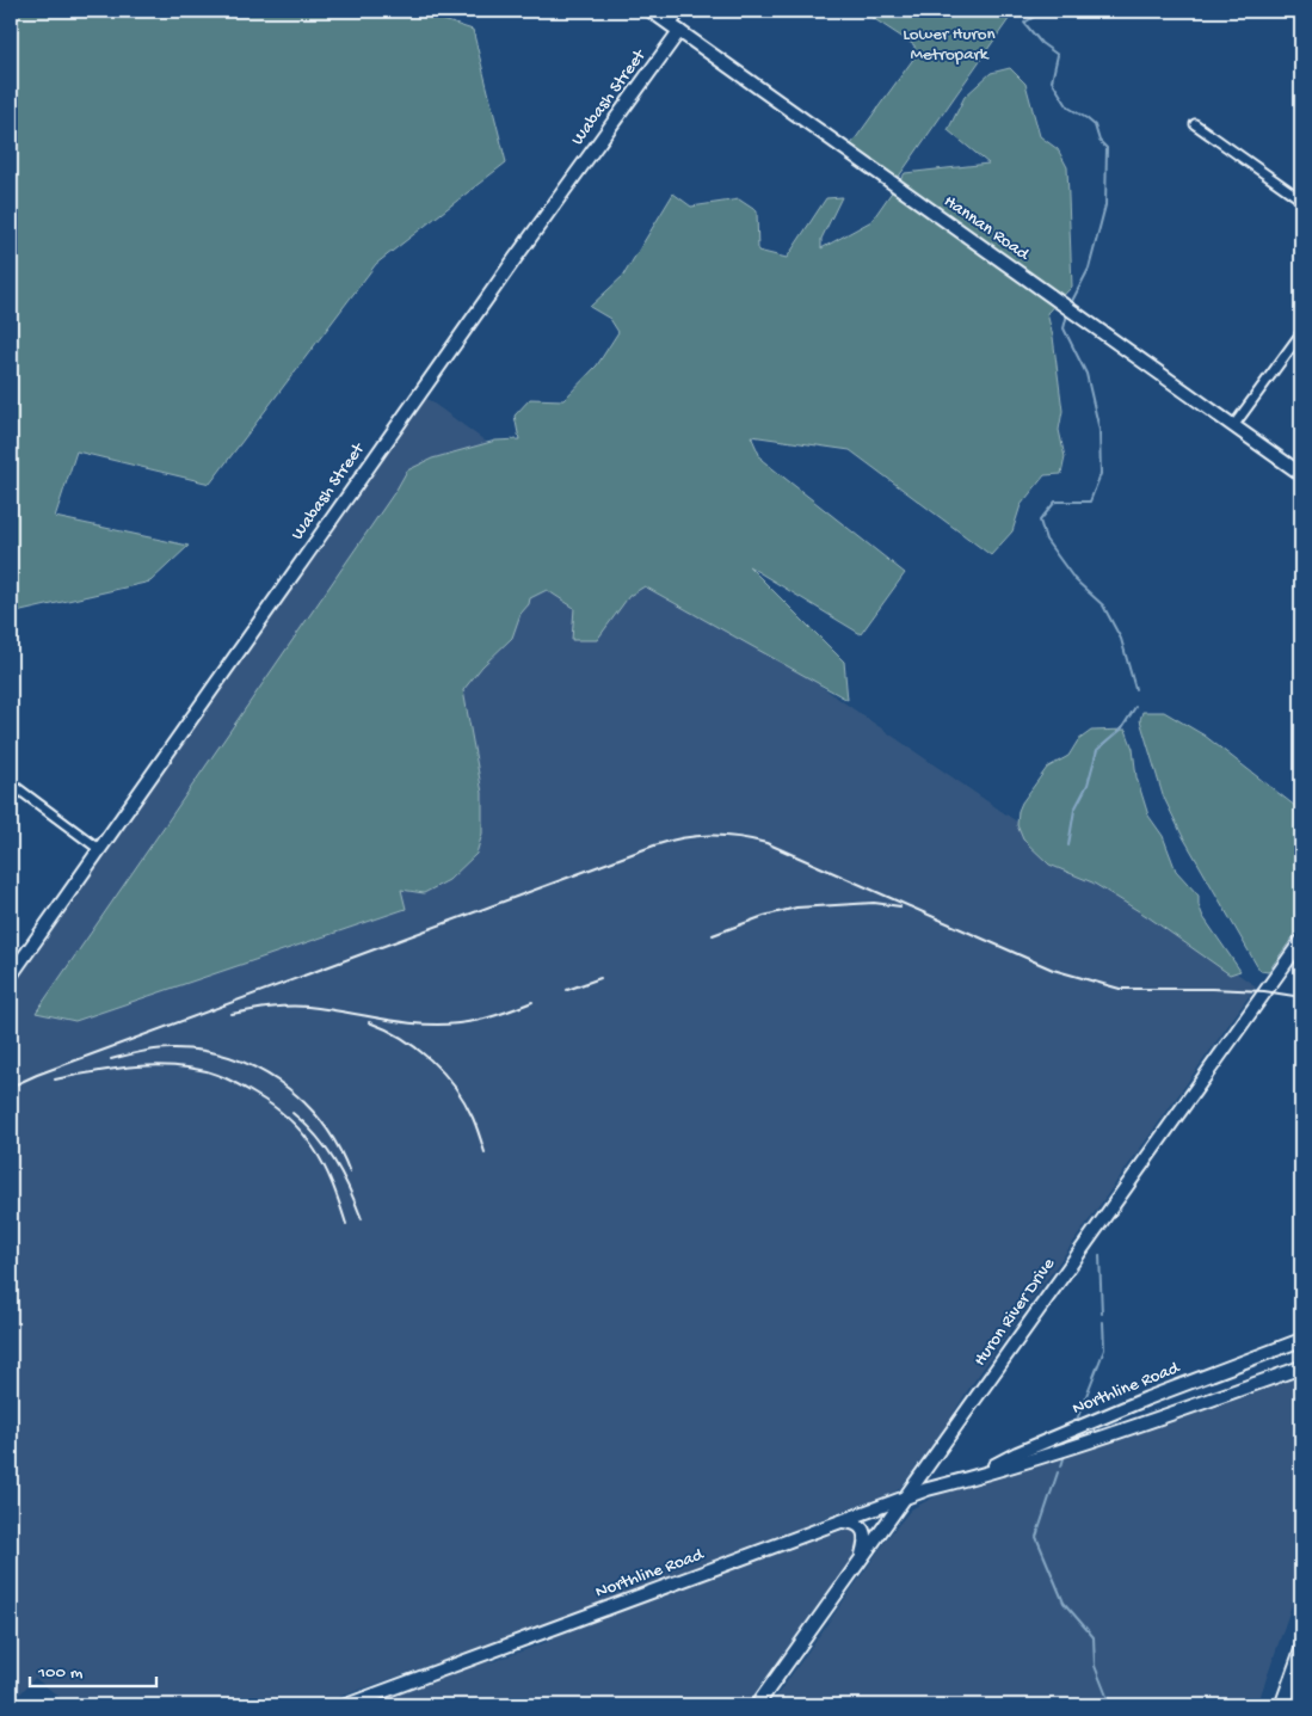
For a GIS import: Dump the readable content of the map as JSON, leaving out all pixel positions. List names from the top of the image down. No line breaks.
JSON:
{"streets":{"street":["Wabash Street","Hannan Road","Huron River Drive","Northline Road"]},"crossings":[["Wabash Street","Hannan Road"],["Huron River Drive","Northline Road"]],"parks":["Lower Huron Metropark"],"scale_bar":"100 m"}
